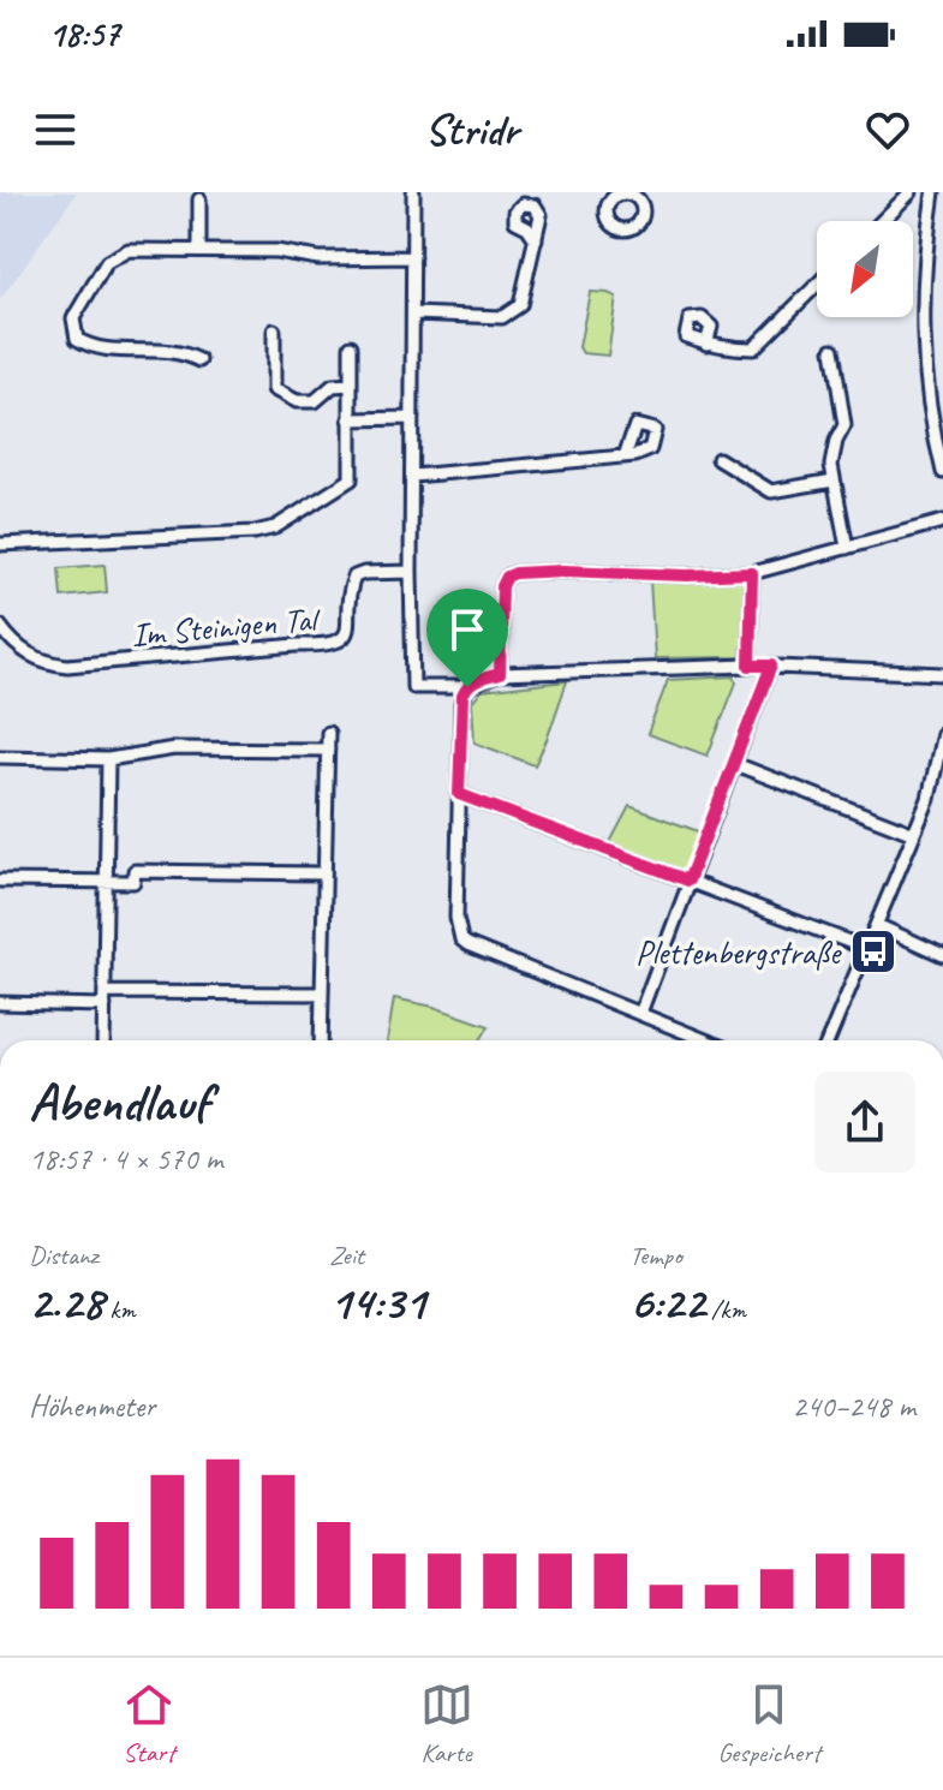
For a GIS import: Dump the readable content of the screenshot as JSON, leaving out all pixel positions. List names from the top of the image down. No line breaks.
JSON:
{"streets":{"street":["Im Steinigen Tal"]},"places":{"bus stop":["Plettenbergstraße"]},"north":"bottom left","page":{"status":"18:57","header":"Stridr","heading":["Abendlauf","18:57 · 4 × 570 m"],"stats":[["Distanz","2.28 km"],["Zeit","14:31"],["Tempo","6:22 /km"]],"chart":["Höhenmeter","240–248 m"],"tabs":["Start","Karte","Gespeichert"]}}
